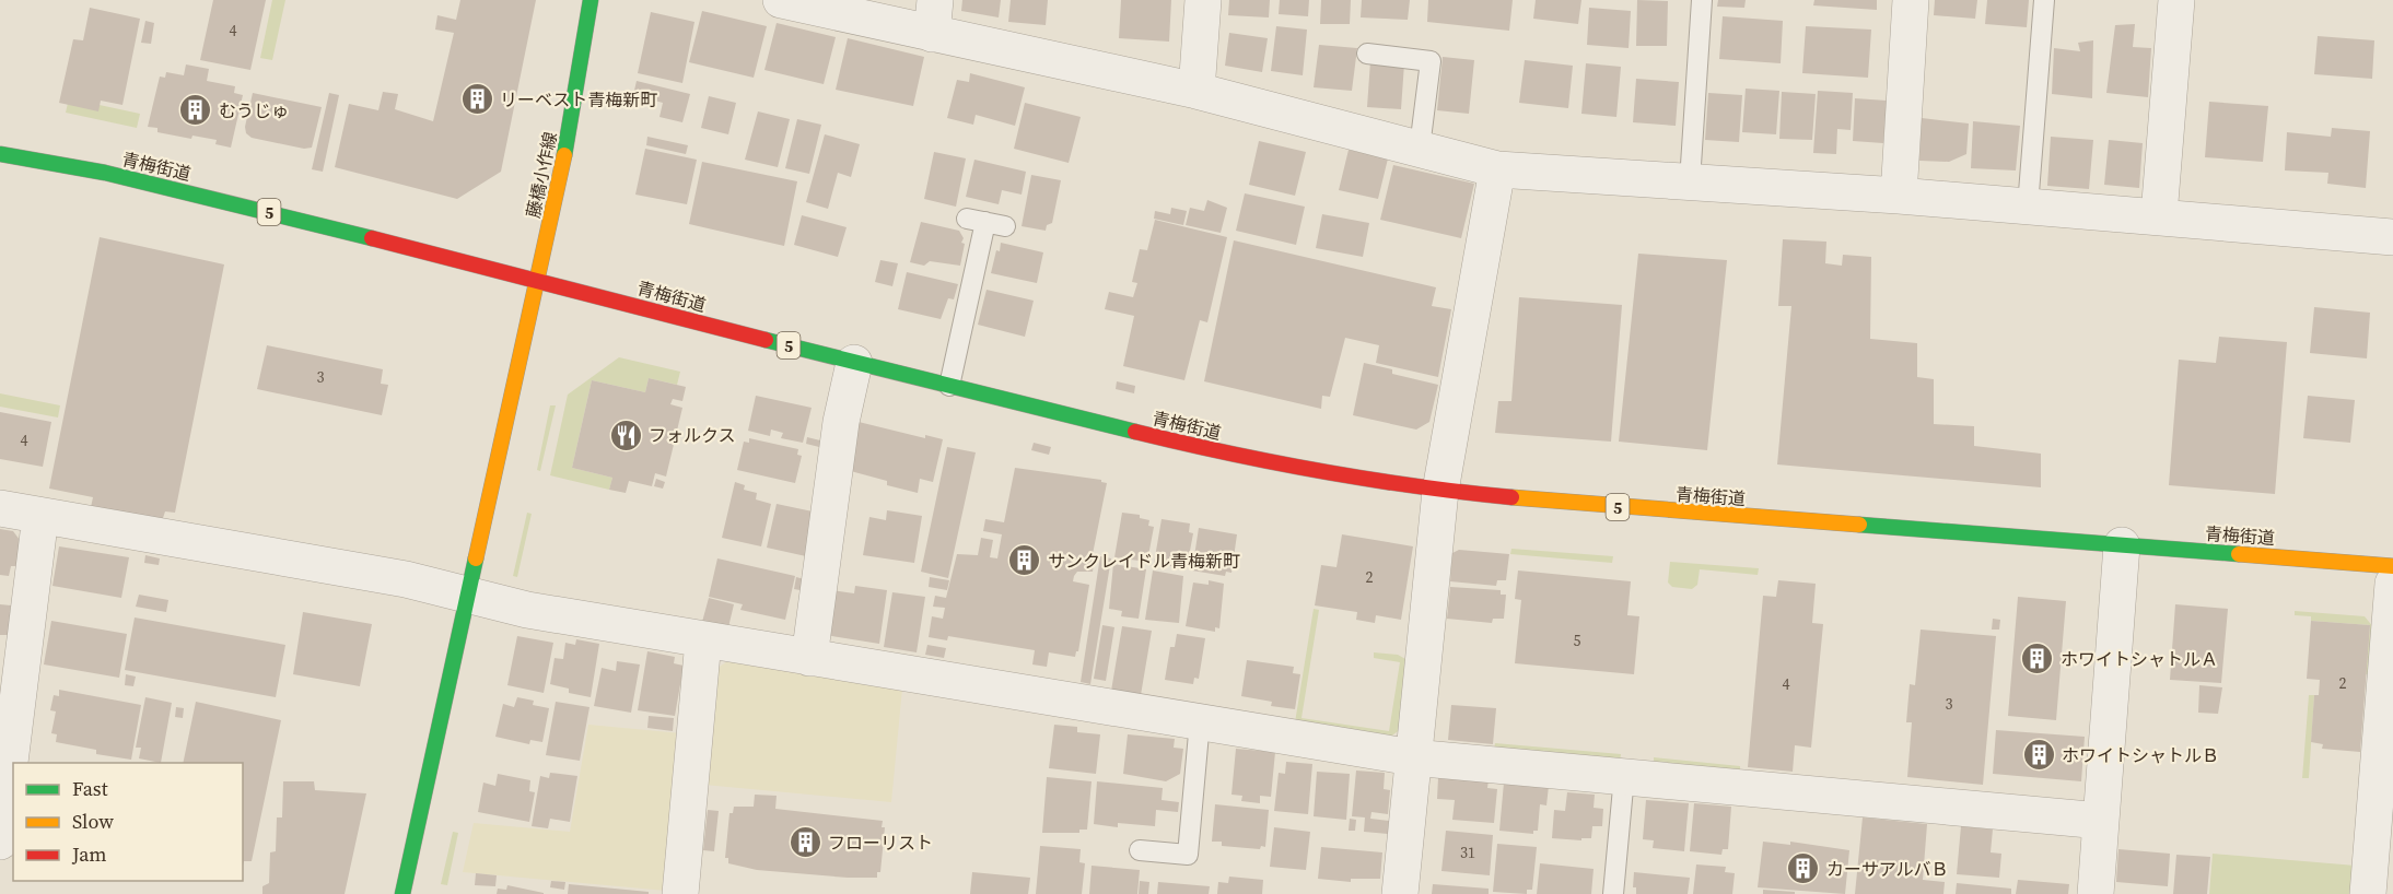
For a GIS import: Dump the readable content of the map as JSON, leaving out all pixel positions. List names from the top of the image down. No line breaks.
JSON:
{"streets":{"main road":["青梅街道","藤橋小作線","5"]},"crossings":[["青梅街道","藤橋小作線"]],"places":{"building":["リーベスト青梅新町","むうじゅ","サンクレイドル青梅新町","ホワイトシャトルＡ","ホワイトシャトルＢ","フローリスト","カーサアルバＢ"],"restaurant":["フォルクス"]},"house_numbers":["4","3","4","2","5","2","4","3","31"],"legend":["Fast","Slow","Jam"]}
